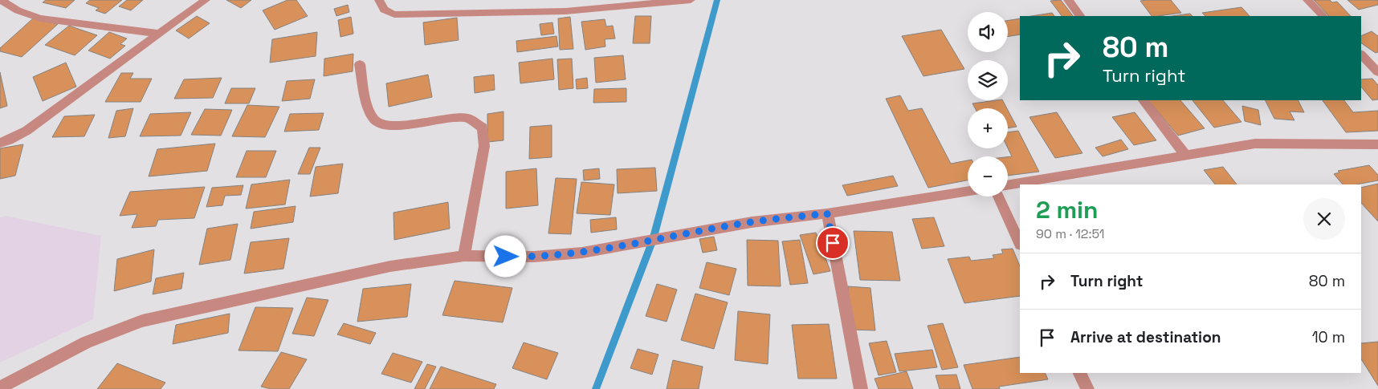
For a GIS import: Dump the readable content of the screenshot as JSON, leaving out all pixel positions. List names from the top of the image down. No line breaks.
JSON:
{"page":{"map_buttons":["+","−"],"turn":["80 m","Turn right"],"heading":["2 min","90 m · 12:51"],"list":[{"name":"Turn right","value":"80 m"},{"name":"Arrive at destination","value":"10 m"}]}}
